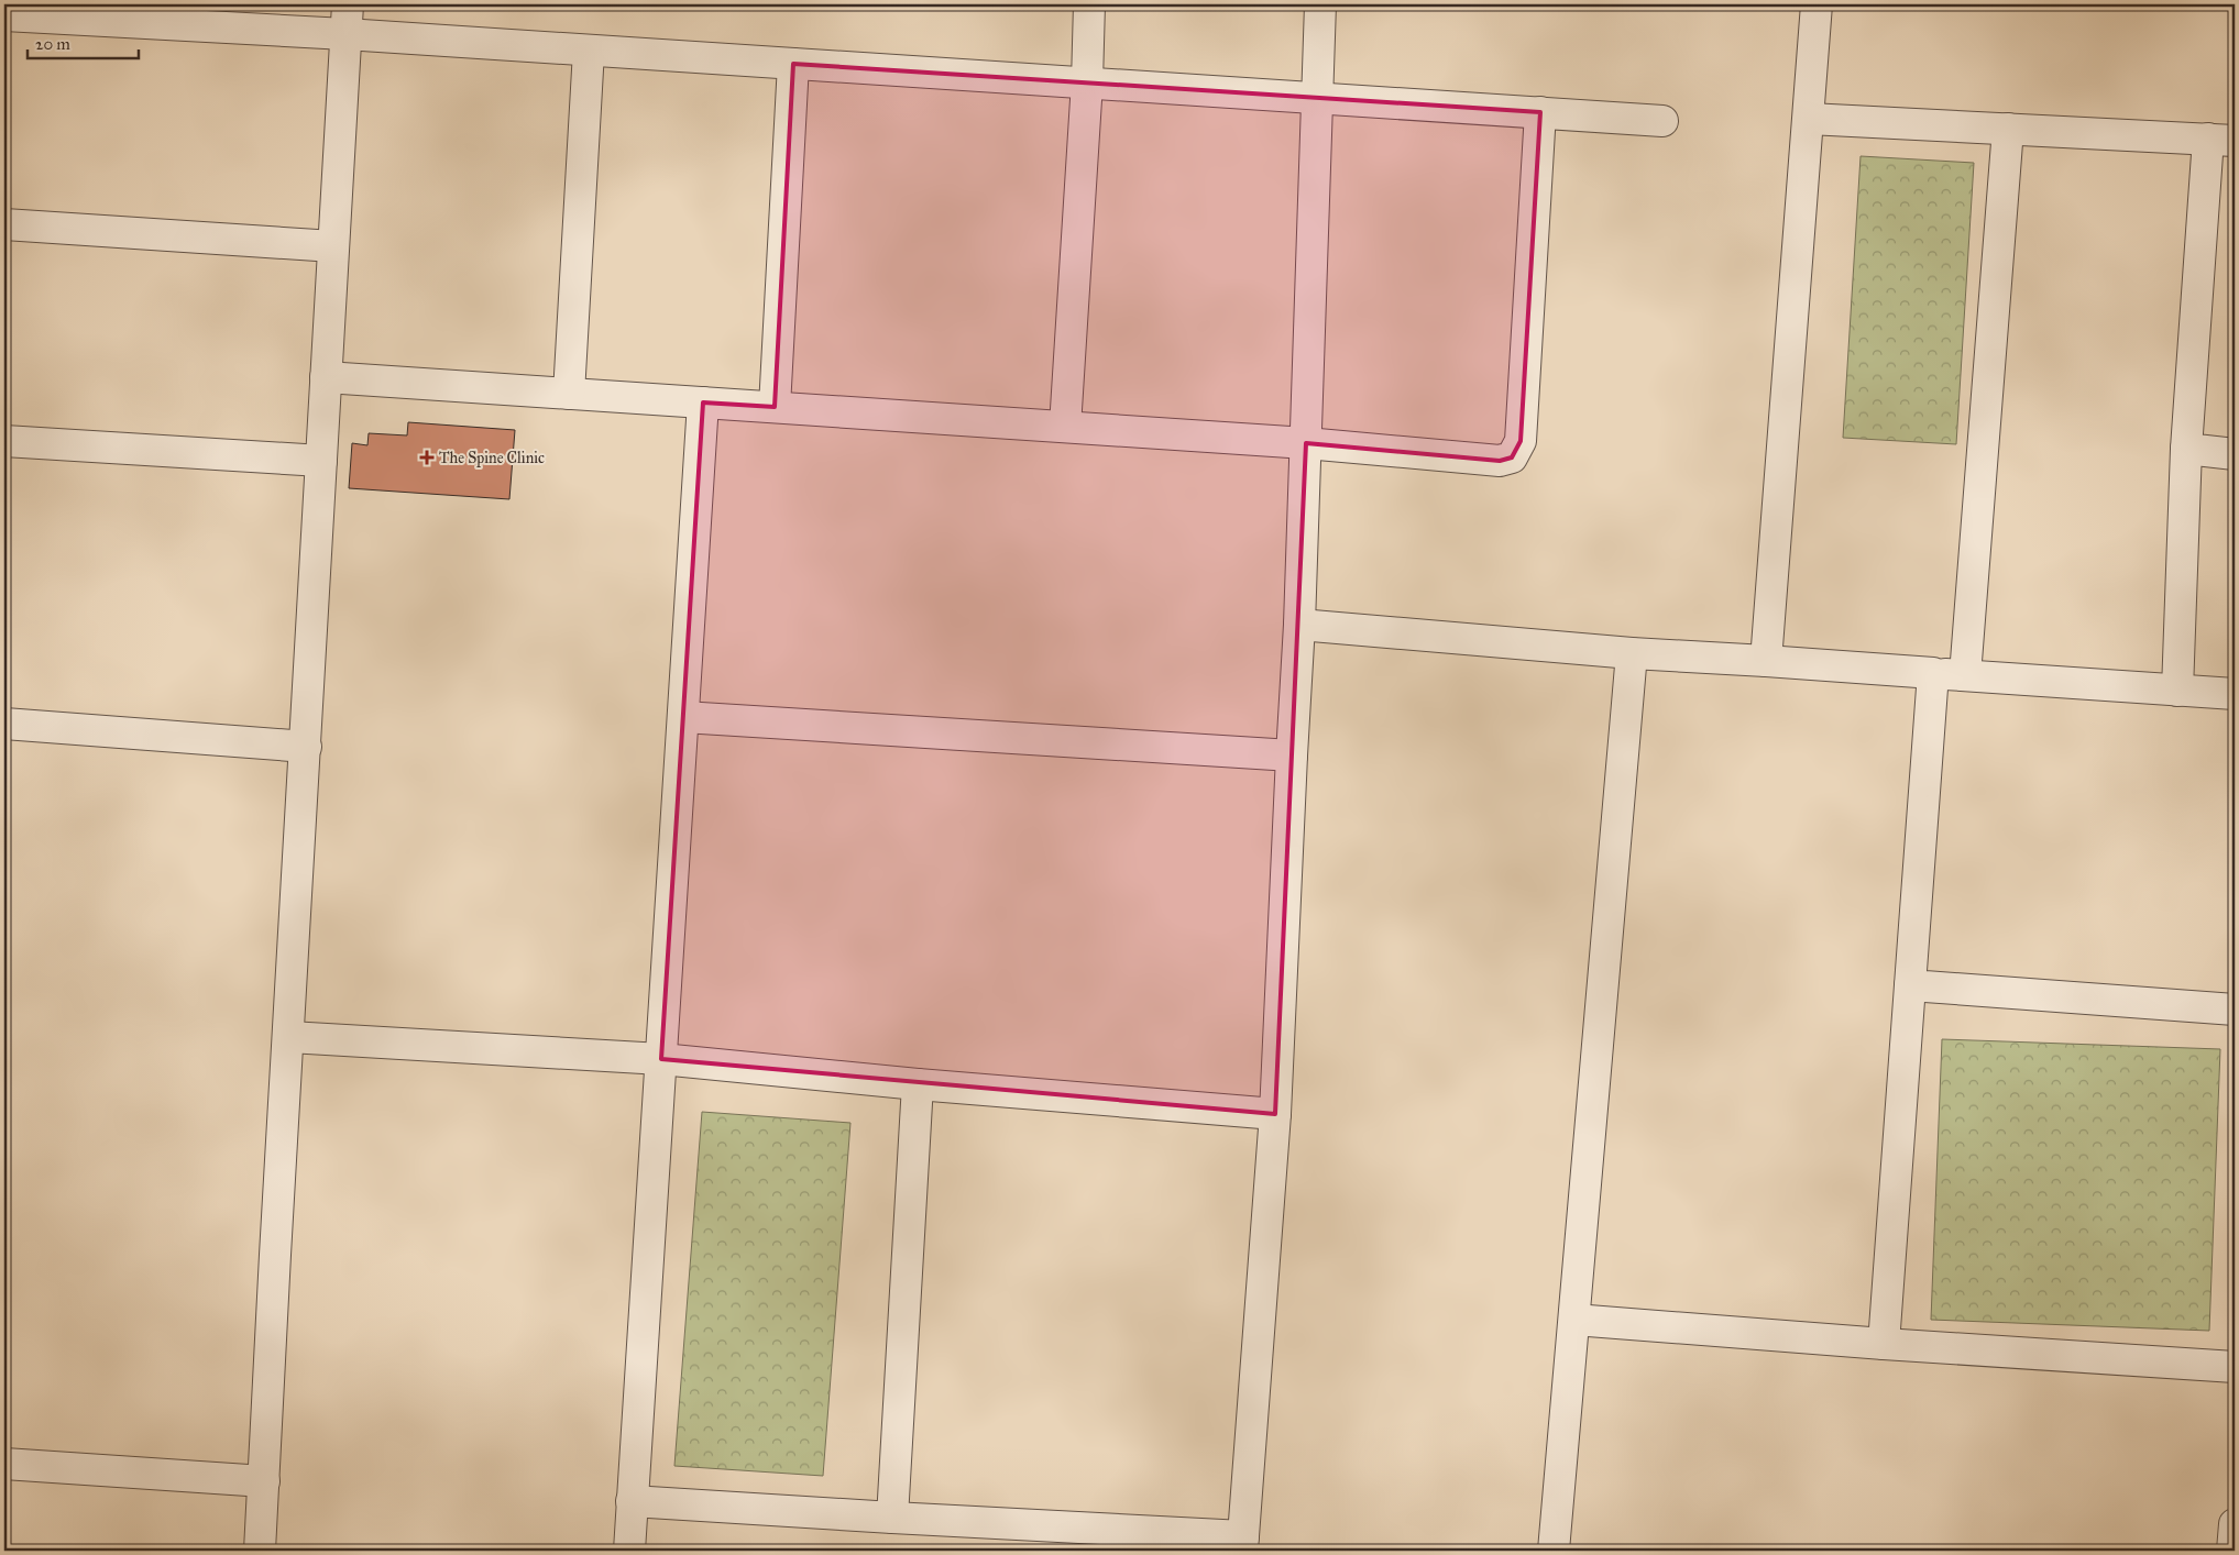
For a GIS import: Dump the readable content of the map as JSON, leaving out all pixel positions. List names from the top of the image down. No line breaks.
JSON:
{"places":{"health":["The Spine Clinic"]},"scale_bar":"20 m"}
